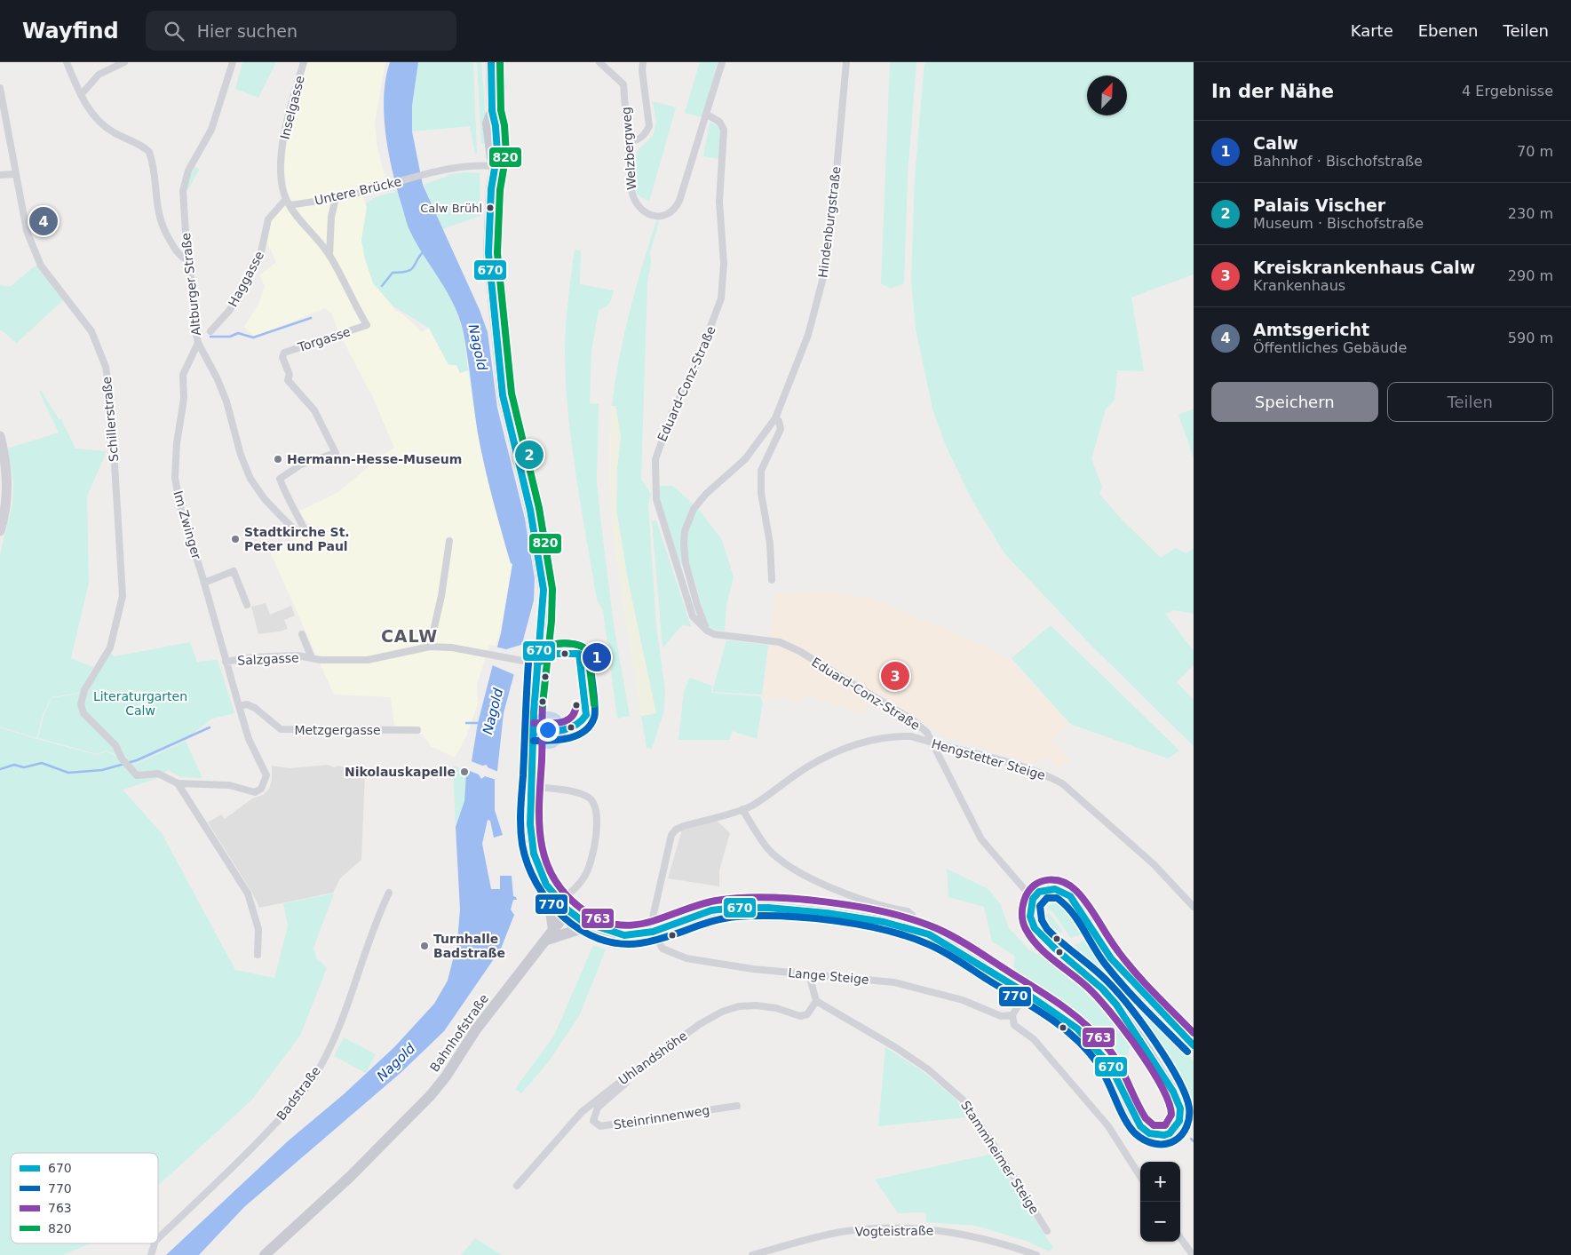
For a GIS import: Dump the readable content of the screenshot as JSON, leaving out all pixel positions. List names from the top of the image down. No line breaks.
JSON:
{"streets":{"main road":["Bahnhofstraße"],"street":["Inselgasse","Welzbergweg","Untere Brücke","Hindenburgstraße","Haggasse","Altburger Straße","Torgasse","Eduard-Conz-Straße","Schillerstraße","Im Zwinger","Salzgasse","Metzgergasse","Hengstetter Steige","Lange Steige","Uhlandshöhe","Badstraße","Steinrinnenweg","Stammheimer Steige","Vogteistraße"]},"crossings":[["Inselgasse","Untere Brücke"],["Inselgasse","Haggasse"],["Welzbergweg","Eduard-Conz-Straße"],["Untere Brücke","Haggasse"],["Hindenburgstraße","Eduard-Conz-Straße"],["Altburger Straße","Torgasse"],["Altburger Straße","Im Zwinger"],["Eduard-Conz-Straße","Hengstetter Steige"],["Schillerstraße","Im Zwinger"],["Im Zwinger","Salzgasse"],["Im Zwinger","Metzgergasse"],["Hengstetter Steige","Lange Steige"],["Uhlandshöhe","Steinrinnenweg"],["Uhlandshöhe","Stammheimer Steige"]],"districts":["CALW"],"water":["Nagold"],"parks":["Literaturgarten Calw"],"places":["Calw Brühl","Hermann-Hesse-Museum","Stadtkirche St. Peter und Paul","Nikolauskapelle","Turnhalle Badstraße"],"lines":["transit line 670","transit line 820","transit line 770","transit line 763"],"legend":["670","770","763","820"],"north":"top right","page":{"header":"Wayfind","search":"Hier suchen","nav":["Karte","Ebenen","Teilen"],"heading":["In der Nähe","4 Ergebnisse"],"list":[{"mark":"1","name":"Calw","note":"Bahnhof · Bischofstraße","value":"70 m"},{"mark":"2","name":"Palais Vischer","note":"Museum · Bischofstraße","value":"230 m"},{"mark":"3","name":"Kreiskrankenhaus Calw","note":"Krankenhaus","value":"290 m"},{"mark":"4","name":"Amtsgericht","note":"Öffentliches Gebäude","value":"590 m"}],"pins":["4","2","1","3"],"buttons":["Speichern","Teilen"],"map_buttons":["+","−"]}}
